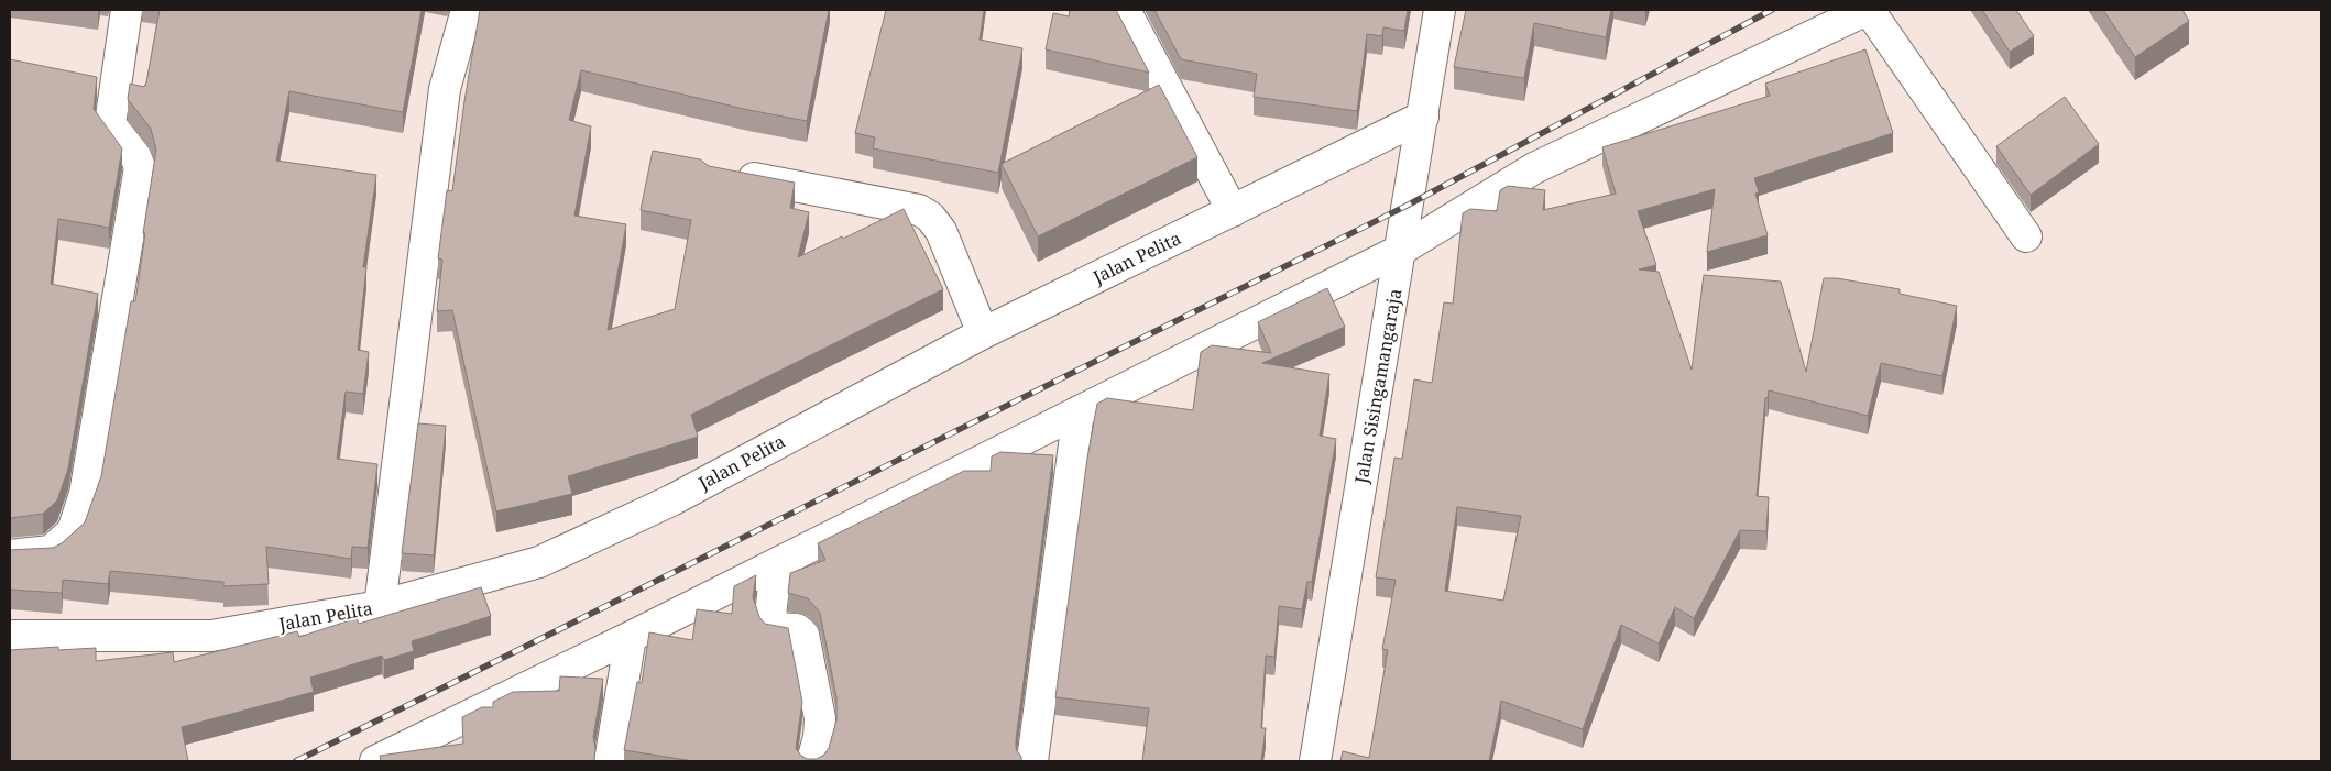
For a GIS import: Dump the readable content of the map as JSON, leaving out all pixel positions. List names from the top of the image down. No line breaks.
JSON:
{"streets":{"street":["Jalan Pelita","Jalan Sisingamangaraja"]},"crossings":[["Jalan Pelita","Jalan Sisingamangaraja"]]}
